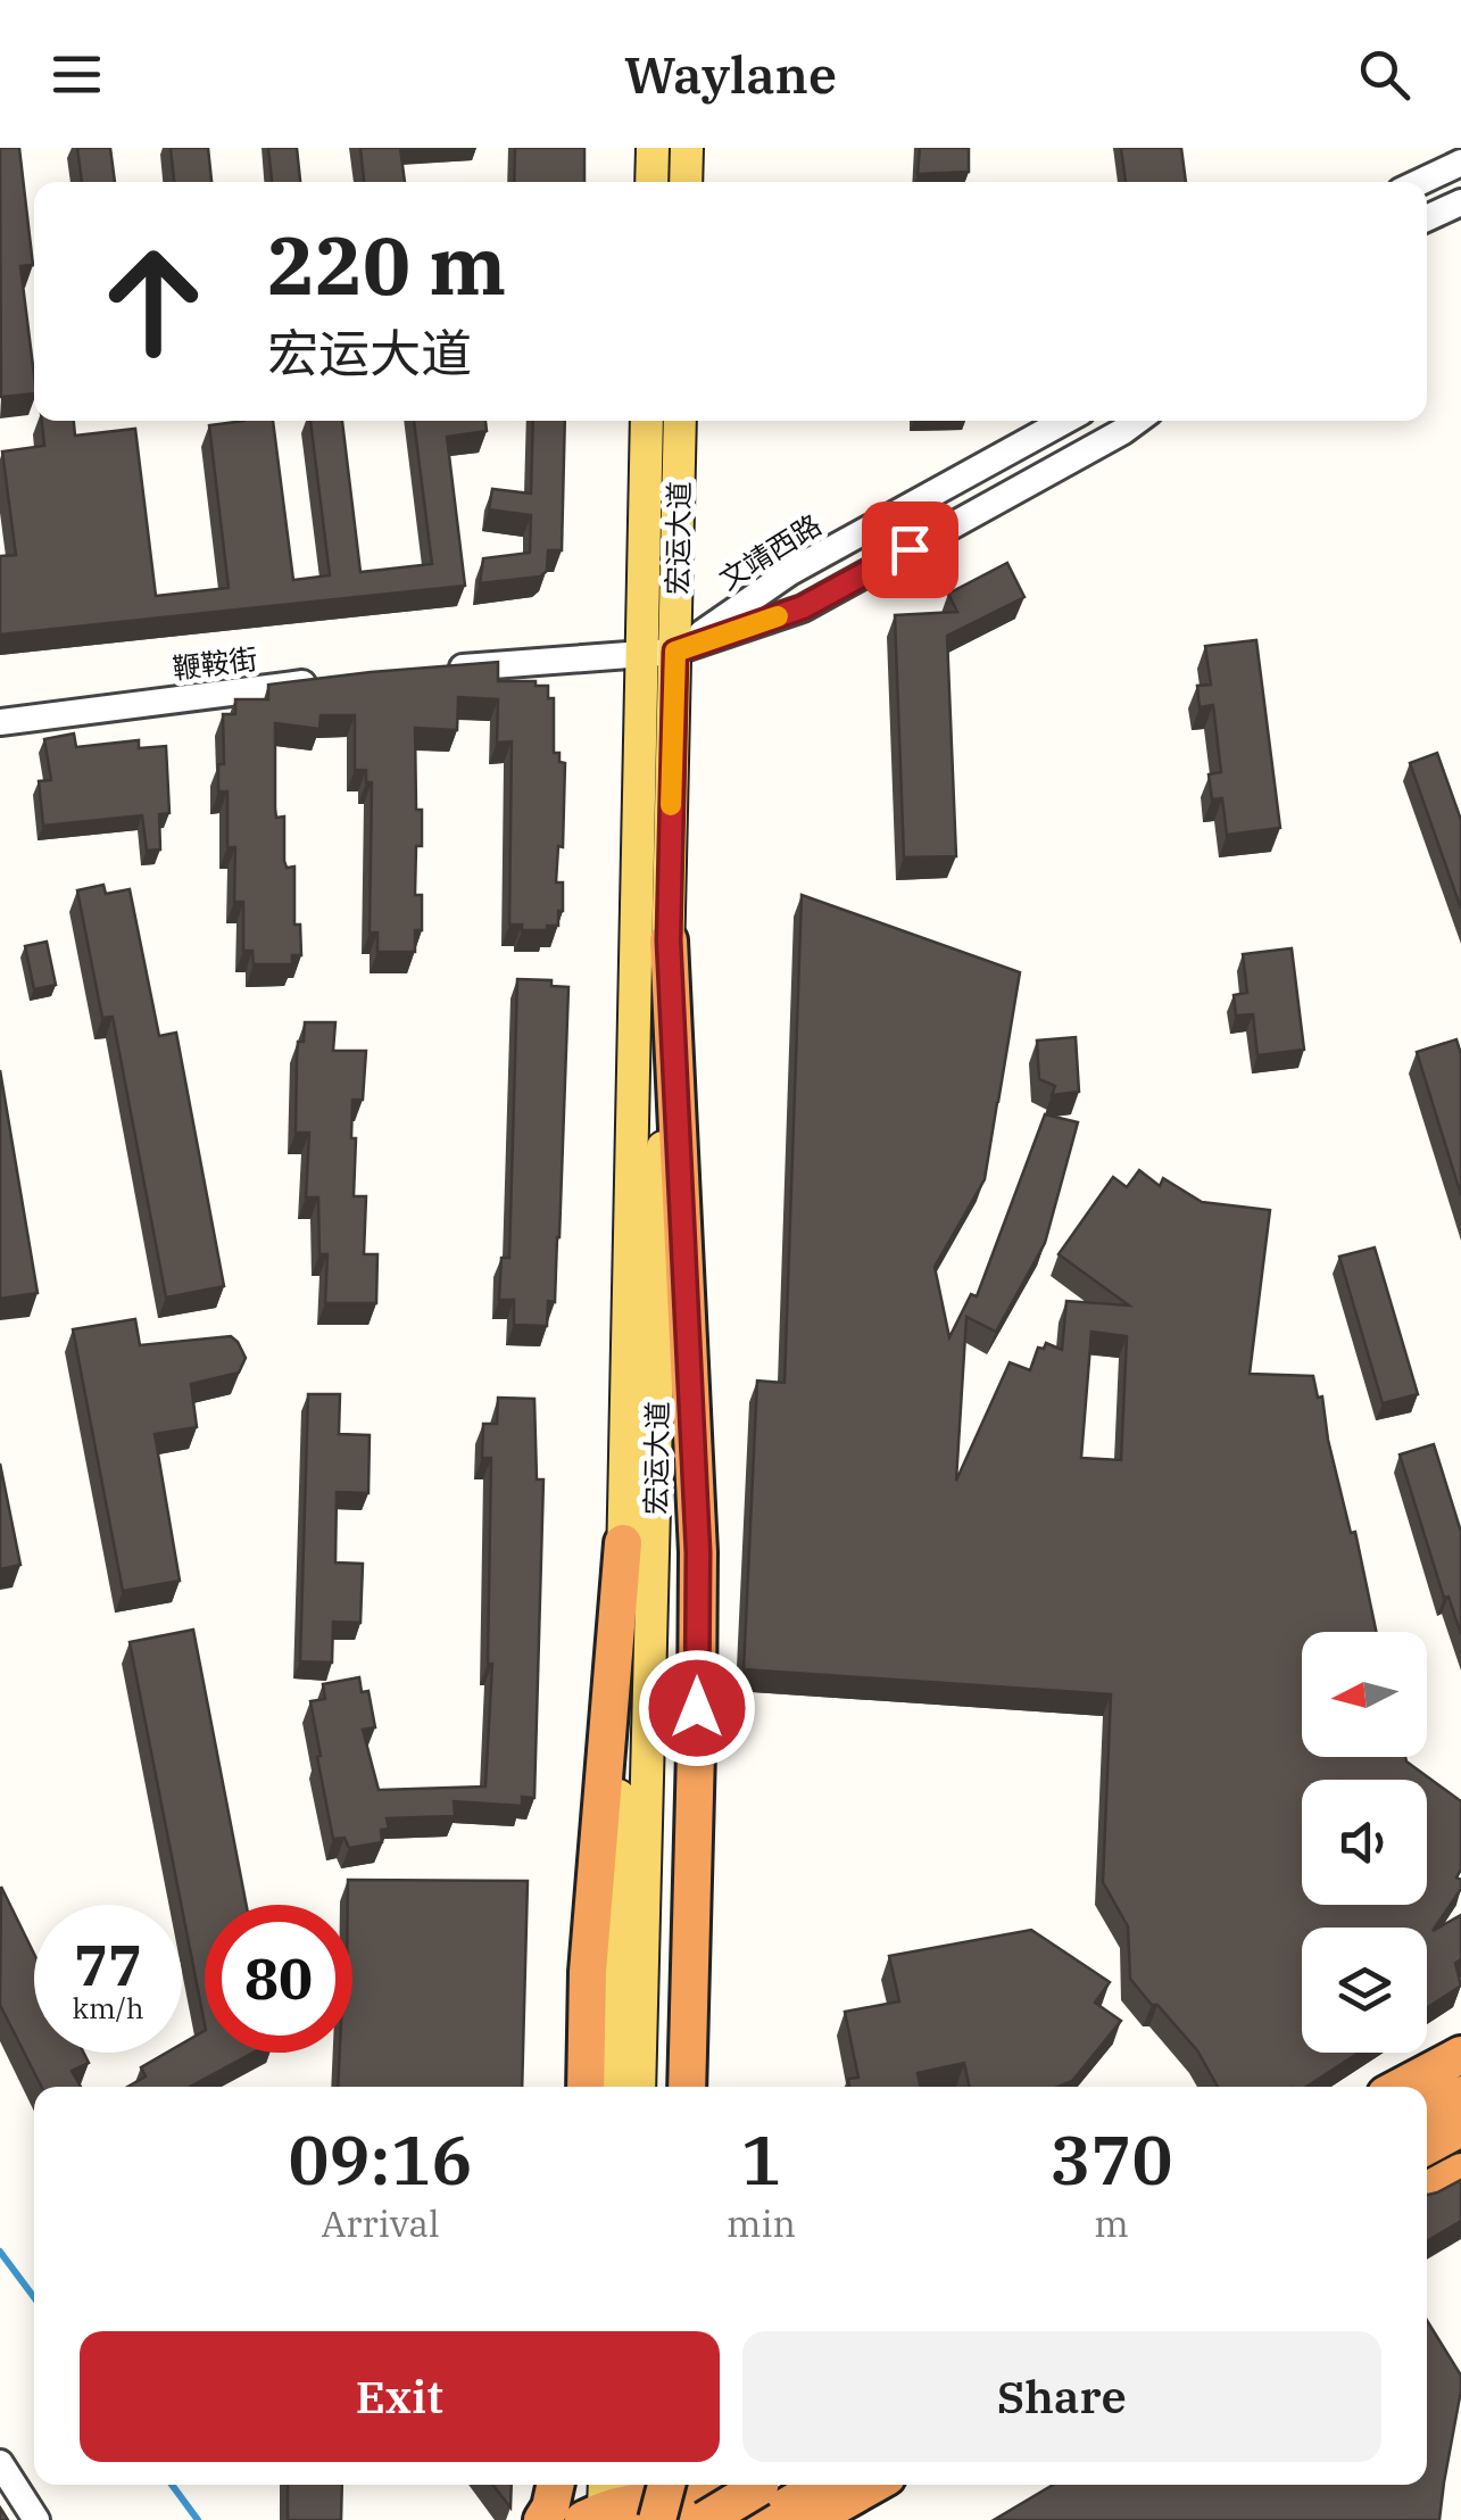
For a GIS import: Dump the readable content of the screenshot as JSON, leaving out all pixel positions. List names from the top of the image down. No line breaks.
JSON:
{"streets":{"main road":["宏运大道"],"street":["文靖西路","鞭鞍街"]},"crossings":[["宏运大道","文靖西路"]],"north":"left","page":{"header":"Waylane","turn":["220 m","宏运大道"],"speed":"77 km/h","limit":"80","eta":["09:16","Arrival","1","min","370","m"],"buttons":["Exit","Share"]}}
